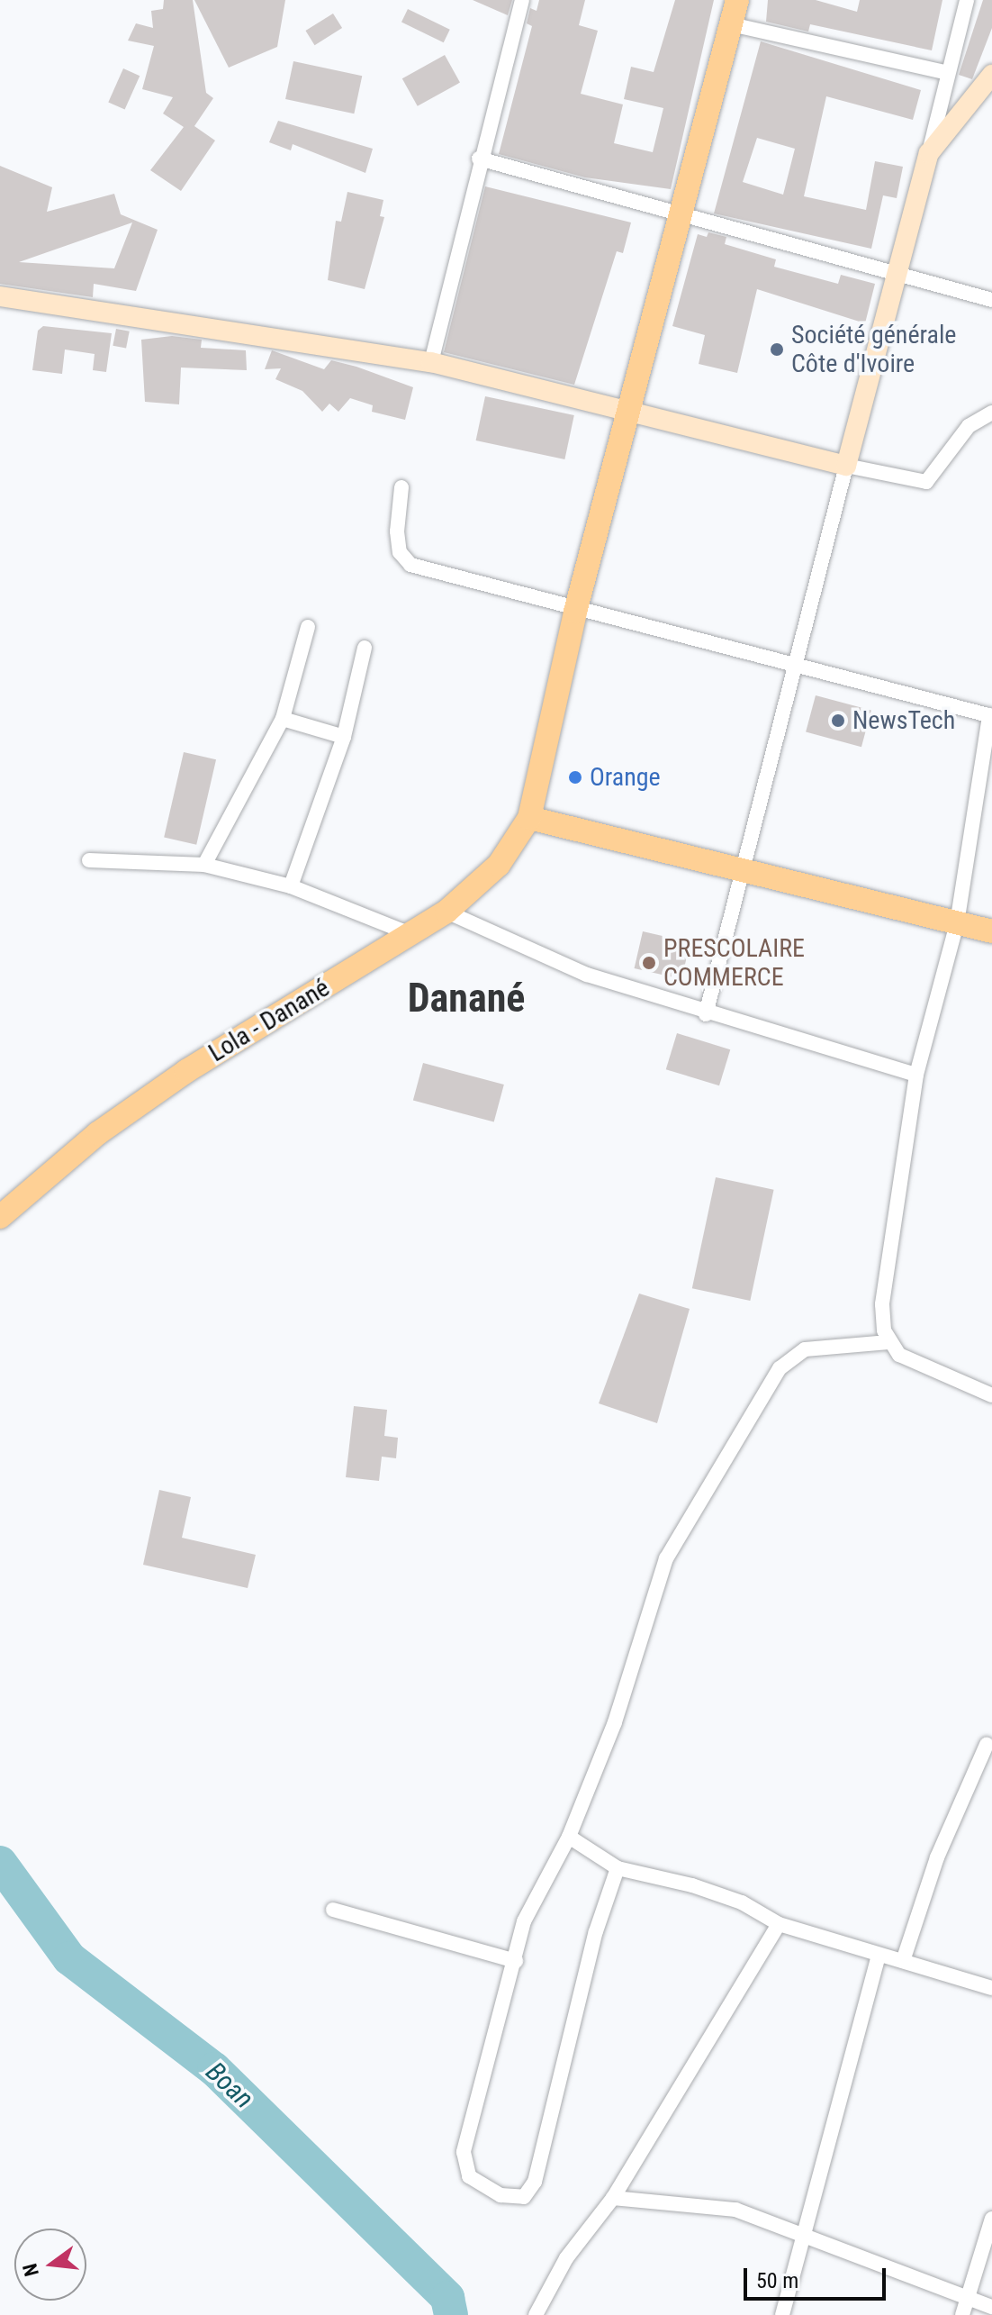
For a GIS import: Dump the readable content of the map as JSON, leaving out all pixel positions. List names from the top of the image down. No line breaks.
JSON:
{"streets":{"main road":["Lola - Danané"]},"districts":["Danané"],"water":["Boan"],"places":["Société générale Côte d'Ivoire","NewsTech","Orange","PRESCOLAIRE COMMERCE"],"scale_bar":"50 m","north":"left"}
